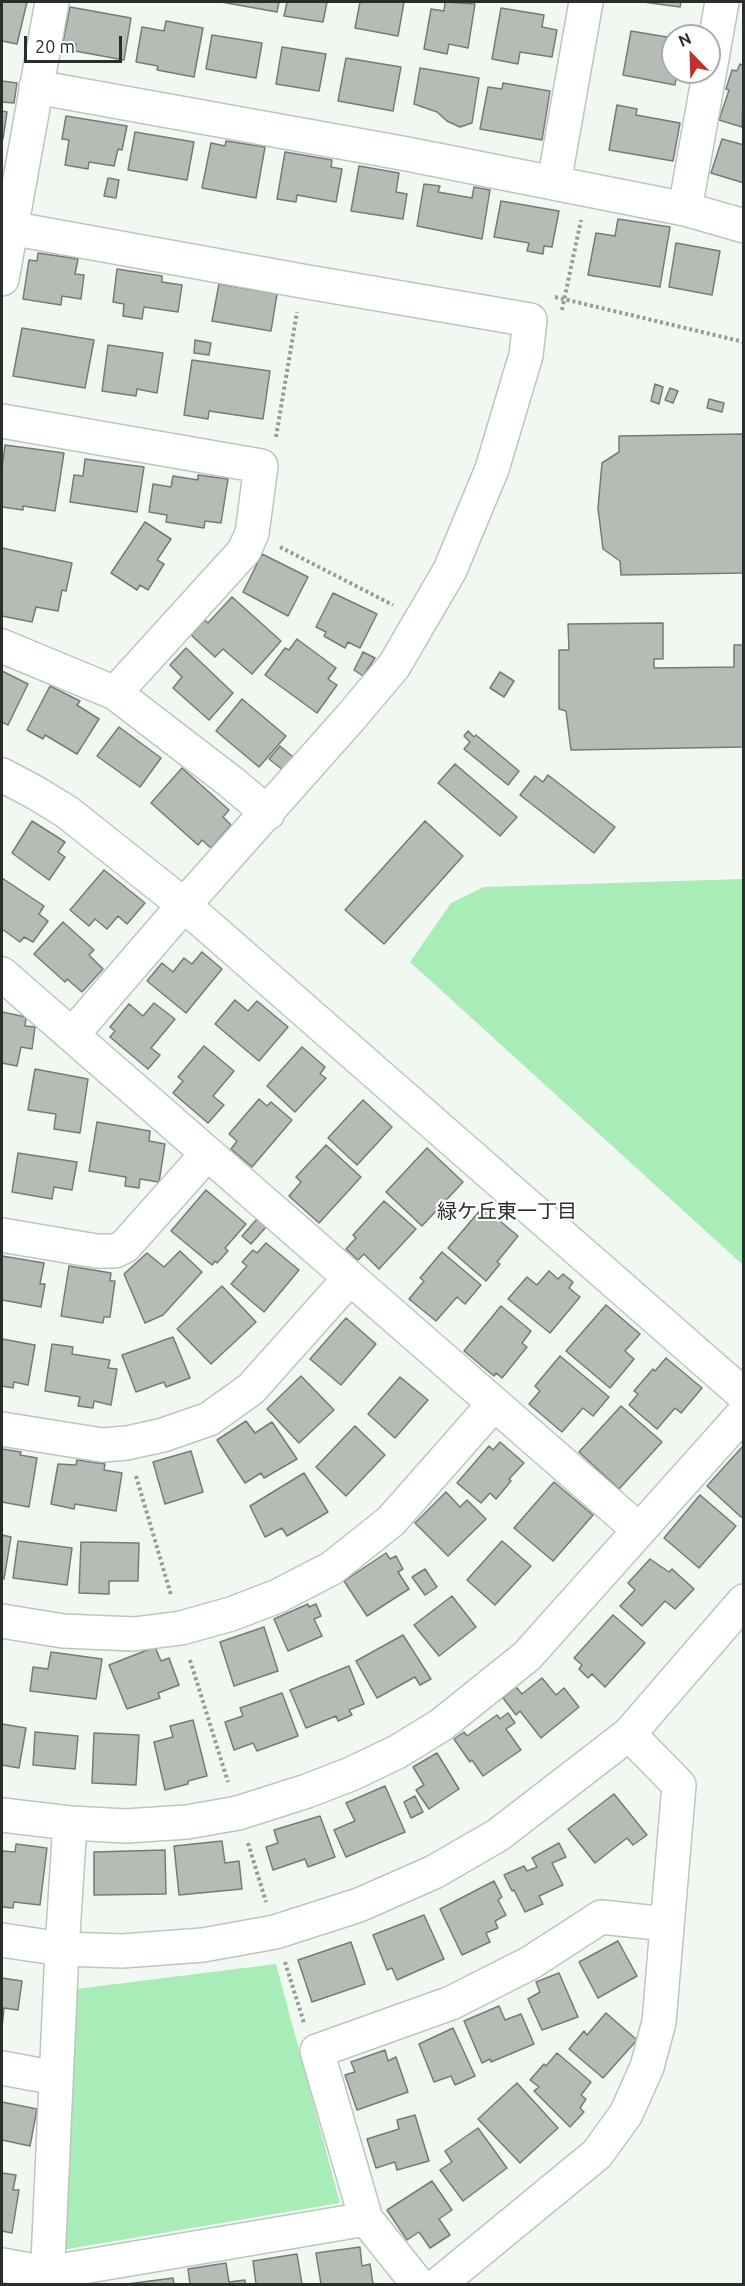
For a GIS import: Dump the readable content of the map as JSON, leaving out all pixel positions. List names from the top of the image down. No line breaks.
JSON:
{"districts":["緑ケ丘東一丁目"],"scale_bar":"20 m","north":"top left"}
